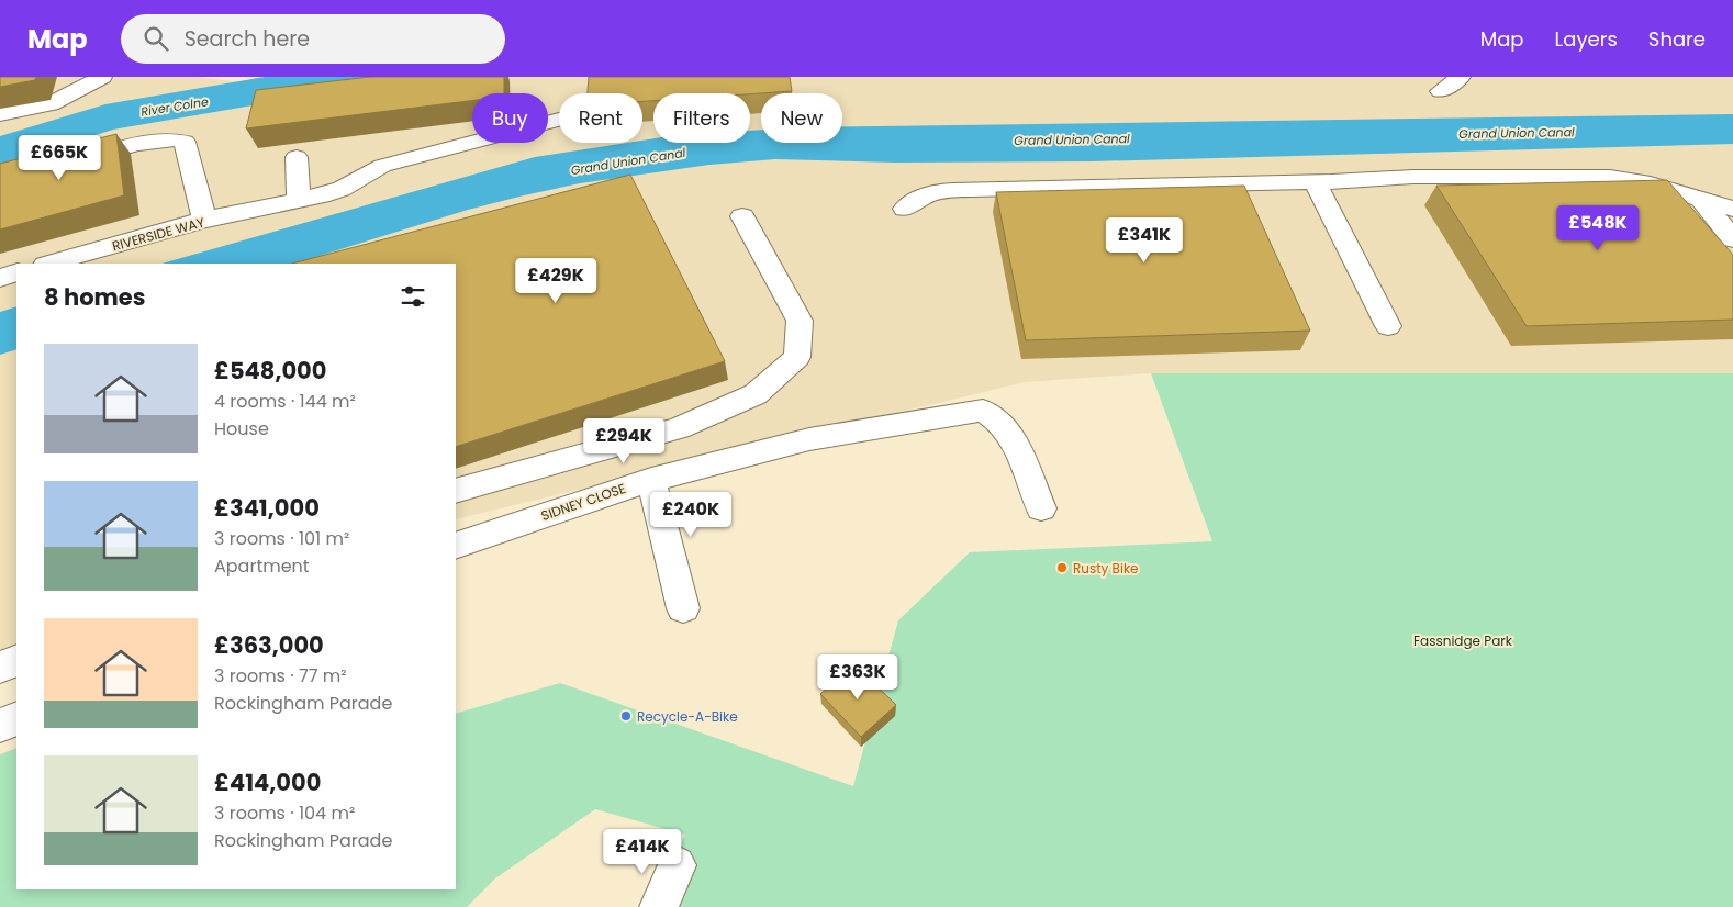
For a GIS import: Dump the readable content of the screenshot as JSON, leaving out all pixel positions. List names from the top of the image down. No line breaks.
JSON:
{"streets":{"street":["RIVERSIDE WAY","SIDNEY CLOSE"]},"water":["River Colne","Grand Union Canal"],"parks":["Fassnidge Park"],"places":["Rusty Bike","Recycle-A-Bike"],"page":{"header":"Map","search":"Search here","nav":["Map","Layers","Share"],"chip":["Buy","Rent","Filters","New"],"price":["£665K","£548K","£341K","£429K","£294K","£240K","£363K","£414K"],"heading":"8 homes","list":[{"name":"£548,000","note":"4 rooms · 144 m² · House"},{"name":"£341,000","note":"3 rooms · 101 m² · Apartment"},{"name":"£363,000","note":"3 rooms · 77 m² · Rockingham Parade"},{"name":"£414,000","note":"3 rooms · 104 m² · Rockingham Parade"}]}}
